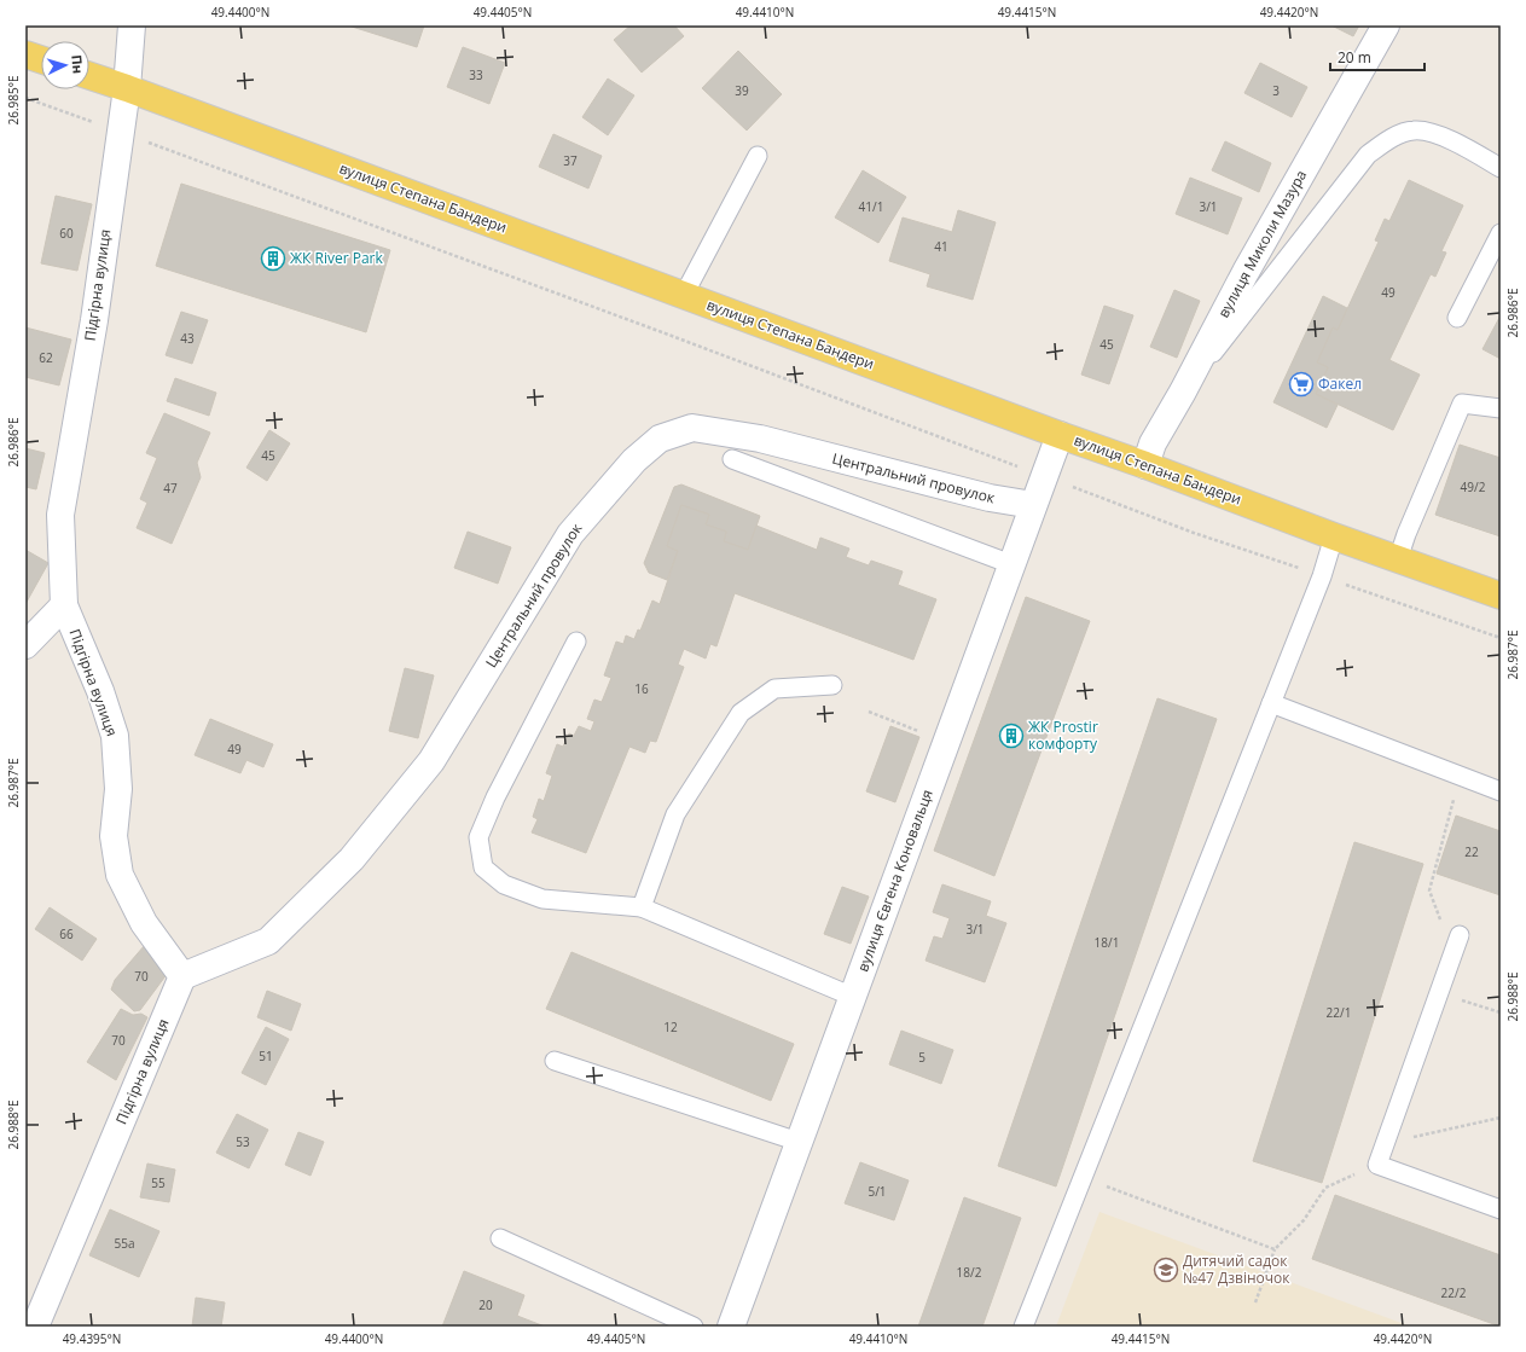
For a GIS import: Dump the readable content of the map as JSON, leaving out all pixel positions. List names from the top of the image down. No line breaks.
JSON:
{"streets":{"main road":["вулиця Степана Бандери"],"street":["вулиця Миколи Мазура","Підгірна вулиця","Центральний провулок","вулиця Євгена Коновальця"]},"crossings":[["вулиця Степана Бандери","вулиця Миколи Мазура"],["вулиця Степана Бандери","Підгірна вулиця"],["вулиця Степана Бандери","вулиця Євгена Коновальця"],["Підгірна вулиця","Центральний провулок"],["Центральний провулок","вулиця Євгена Коновальця"]],"places":{"building":["ЖК River Park","ЖК Prostir комфорту"],"supermarket":["Факел"],"school or university":["Дитячий садок №47 Дзвіночок"]},"house_numbers":["33","39","3","37","41/1","3/1","60","41","49","43","45","62","45","49/2","47","16","49","22","3/1","66","18/1","70","22/1","12","70","51","5","53","55","5/1","55а","18/2","22/2","20"],"scale_bar":"20 m","north":"right","coordinates":["49.4400°N","49.4405°N","49.4410°N","49.4415°N","49.4420°N","26.985°E","26.986°E","26.987°E","26.988°E","49.4395°N"]}
